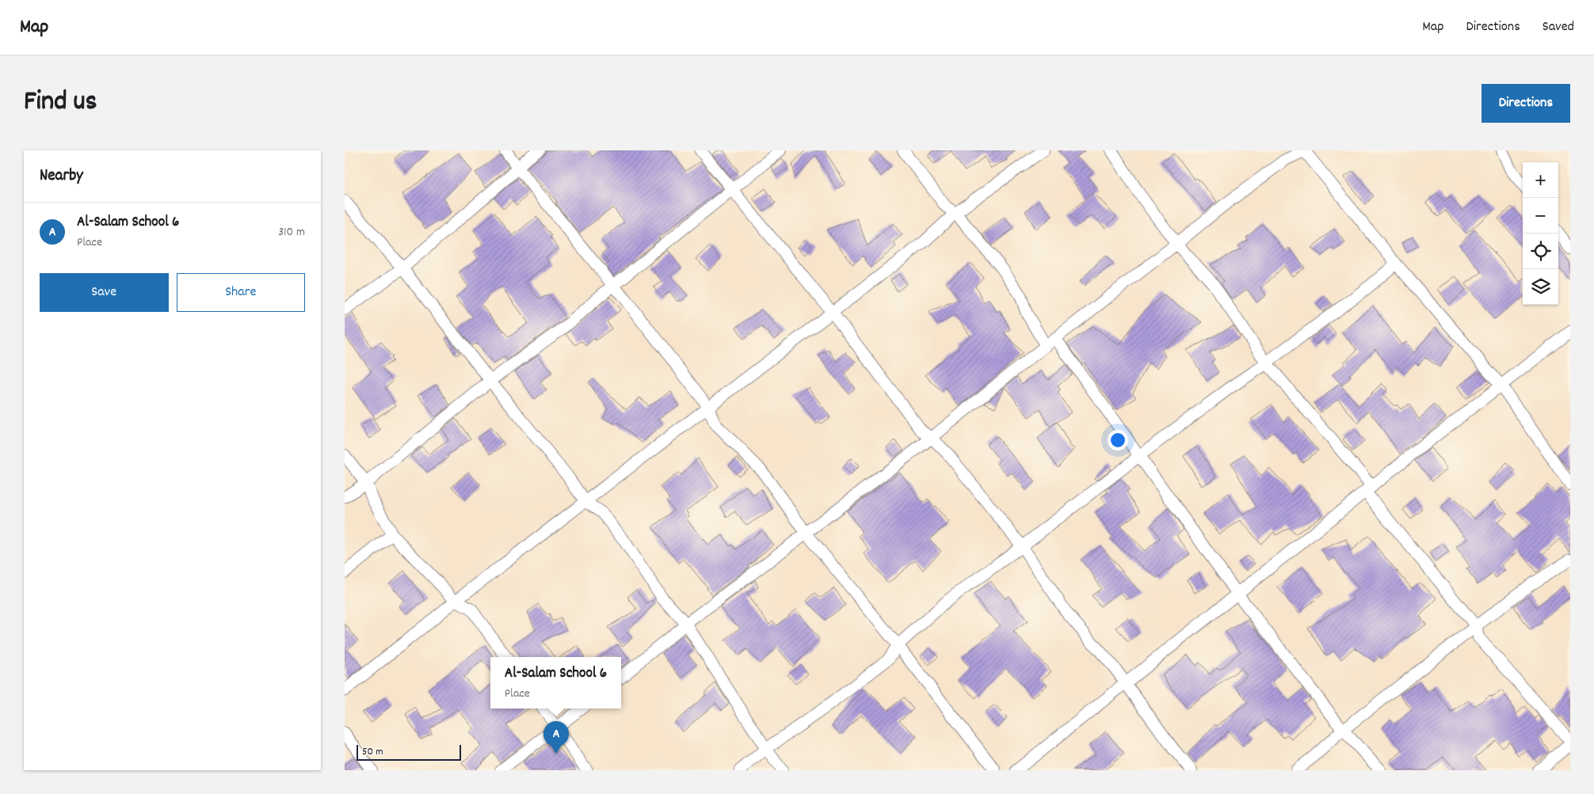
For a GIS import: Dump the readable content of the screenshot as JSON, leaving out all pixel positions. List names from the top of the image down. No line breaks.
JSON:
{"scale_bar":"50 m","page":{"header":"Map","nav":["Map","Directions","Saved"],"title":"Find us","buttons":["Directions",["Save","Share"]],"heading":"Nearby","map_buttons":["+","−"],"list":[{"mark":"A","name":"Al-Salam School 6","note":"Place","value":"310 m"}],"popup":["Al-Salam School 6","Place"],"pins":"A","scale":"50 m"}}
